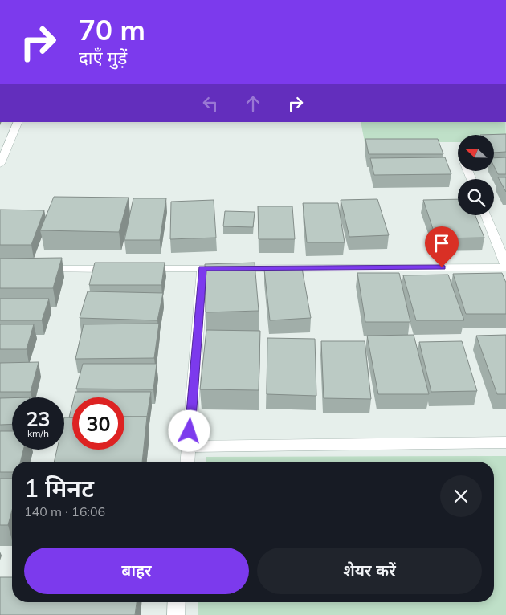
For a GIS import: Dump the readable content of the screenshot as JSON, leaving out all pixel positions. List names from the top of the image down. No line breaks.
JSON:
{"north":"left","page":{"turn":["70 m","दाएँ मुड़ें"],"speed":"23 km/h","limit":"30","heading":["1 मिनट","140 m · 16:06"],"buttons":["बाहर","शेयर करें"]}}
